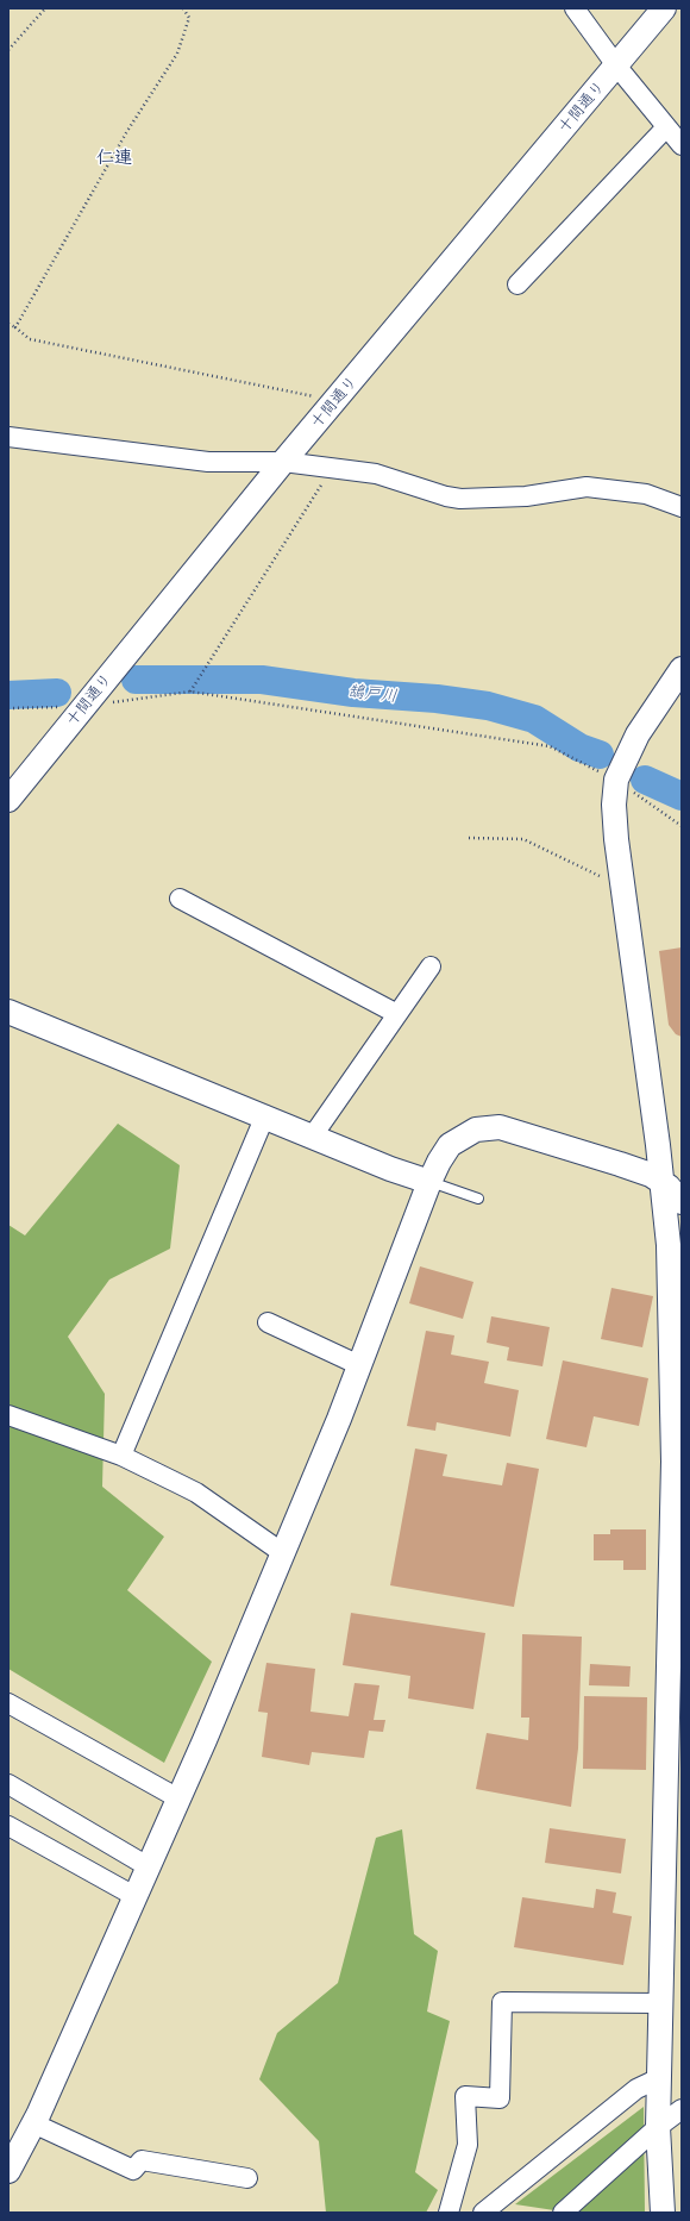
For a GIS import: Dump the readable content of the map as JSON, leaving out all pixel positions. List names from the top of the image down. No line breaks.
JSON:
{"streets":{"street":["十間通り"]},"districts":["仁連"],"water":["鵠戸川"]}
